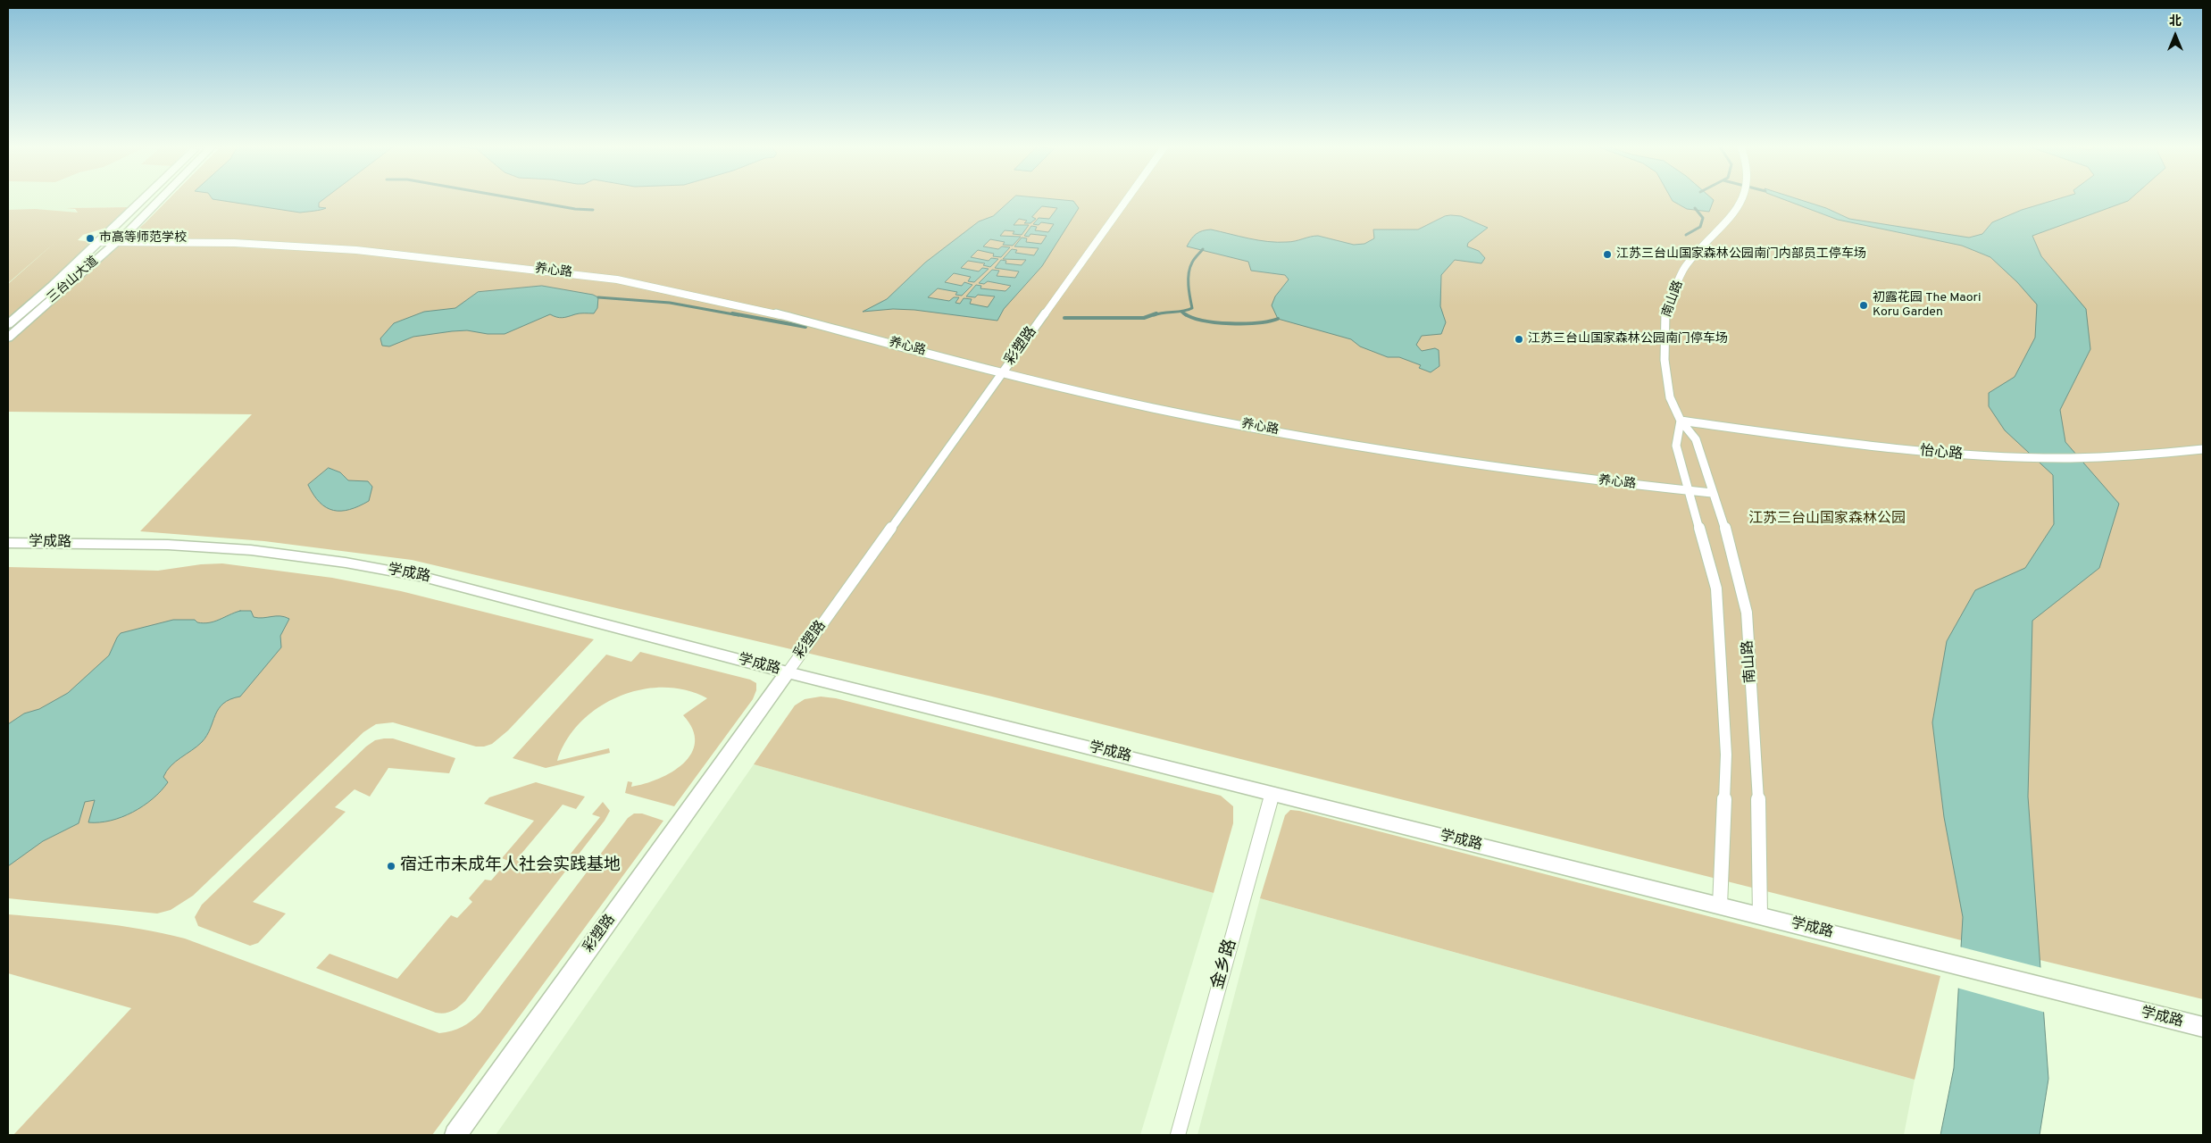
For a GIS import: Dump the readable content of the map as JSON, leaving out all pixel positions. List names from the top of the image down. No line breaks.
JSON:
{"streets":{"main road":["三台山大道","学成路"],"street":["养心路","南山路","彩塑路","怡心路","金乡路"]},"crossings":[["养心路","三台山大道"],["养心路","南山路"],["养心路","彩塑路"],["南山路","怡心路"],["南山路","学成路"],["彩塑路","学成路"],["学成路","金乡路"]],"parks":["江苏三台山国家森林公园"],"places":["市高等师范学校","江苏三台山国家森林公园南门内部员工停车场","初露花园 The Maori Koru Garden","江苏三台山国家森林公园南门停车场","宿迁市未成年人社会实践基地"],"north":"top"}
